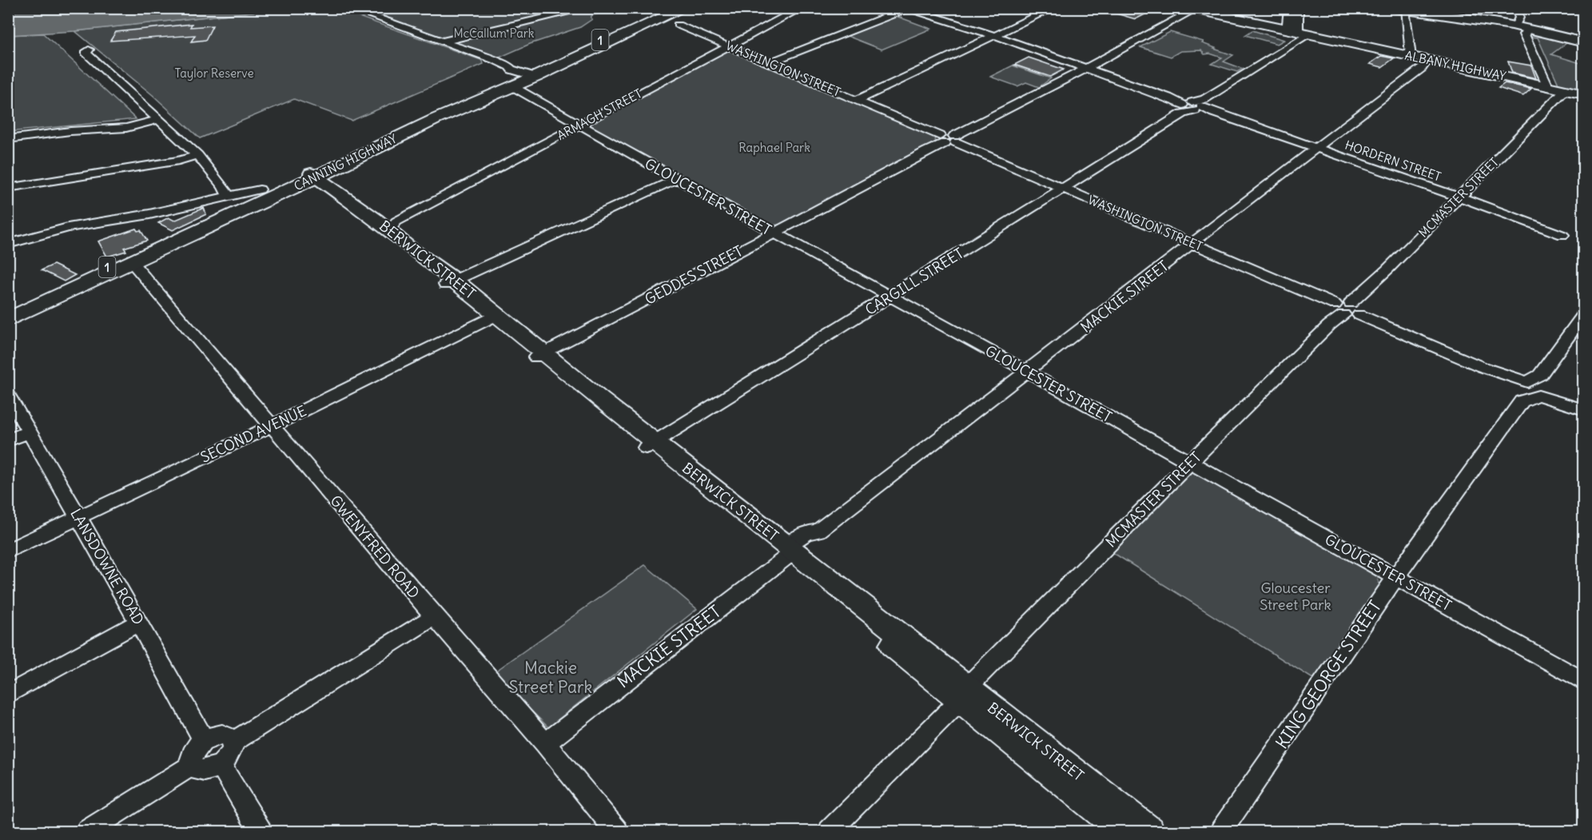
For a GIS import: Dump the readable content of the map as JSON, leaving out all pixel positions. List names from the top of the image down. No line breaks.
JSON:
{"streets":{"highway":["1","CANNING HIGHWAY"],"main road":["ALBANY HIGHWAY","BERWICK STREET"],"street":["WASHINGTON STREET","ARMAGH STREET","HORDERN STREET","GLOUCESTER STREET","MCMASTER STREET","GEDDES STREET","CARGILL STREET","MACKIE STREET","SECOND AVENUE","GWENYFRED ROAD","LANSDOWNE ROAD","KING GEORGE STREET"]},"crossings":[["ALBANY HIGHWAY","MCMASTER STREET"],["ALBANY HIGHWAY","GEDDES STREET"],["ALBANY HIGHWAY","CARGILL STREET"],["ALBANY HIGHWAY","MACKIE STREET"],["WASHINGTON STREET","ARMAGH STREET"],["WASHINGTON STREET","MCMASTER STREET"],["WASHINGTON STREET","GEDDES STREET"],["WASHINGTON STREET","CARGILL STREET"],["WASHINGTON STREET","MACKIE STREET"],["WASHINGTON STREET","KING GEORGE STREET"],["ARMAGH STREET","GLOUCESTER STREET"],["ARMAGH STREET","BERWICK STREET"],["HORDERN STREET","MCMASTER STREET"],["HORDERN STREET","GEDDES STREET"],["HORDERN STREET","CARGILL STREET"],["HORDERN STREET","MACKIE STREET"],["CANNING HIGHWAY","GLOUCESTER STREET"],["CANNING HIGHWAY","BERWICK STREET"],["CANNING HIGHWAY","GWENYFRED ROAD"],["GLOUCESTER STREET","MCMASTER STREET"],["GLOUCESTER STREET","GEDDES STREET"],["GLOUCESTER STREET","CARGILL STREET"],["GLOUCESTER STREET","MACKIE STREET"],["GLOUCESTER STREET","KING GEORGE STREET"],["MCMASTER STREET","BERWICK STREET"],["BERWICK STREET","GEDDES STREET"],["BERWICK STREET","CARGILL STREET"],["BERWICK STREET","MACKIE STREET"],["BERWICK STREET","SECOND AVENUE"],["MACKIE STREET","GWENYFRED ROAD"],["SECOND AVENUE","GWENYFRED ROAD"],["SECOND AVENUE","LANSDOWNE ROAD"]],"parks":["McCallum Park","Taylor Reserve","Raphael Park","Gloucester Street Park","Mackie Street Park"]}
